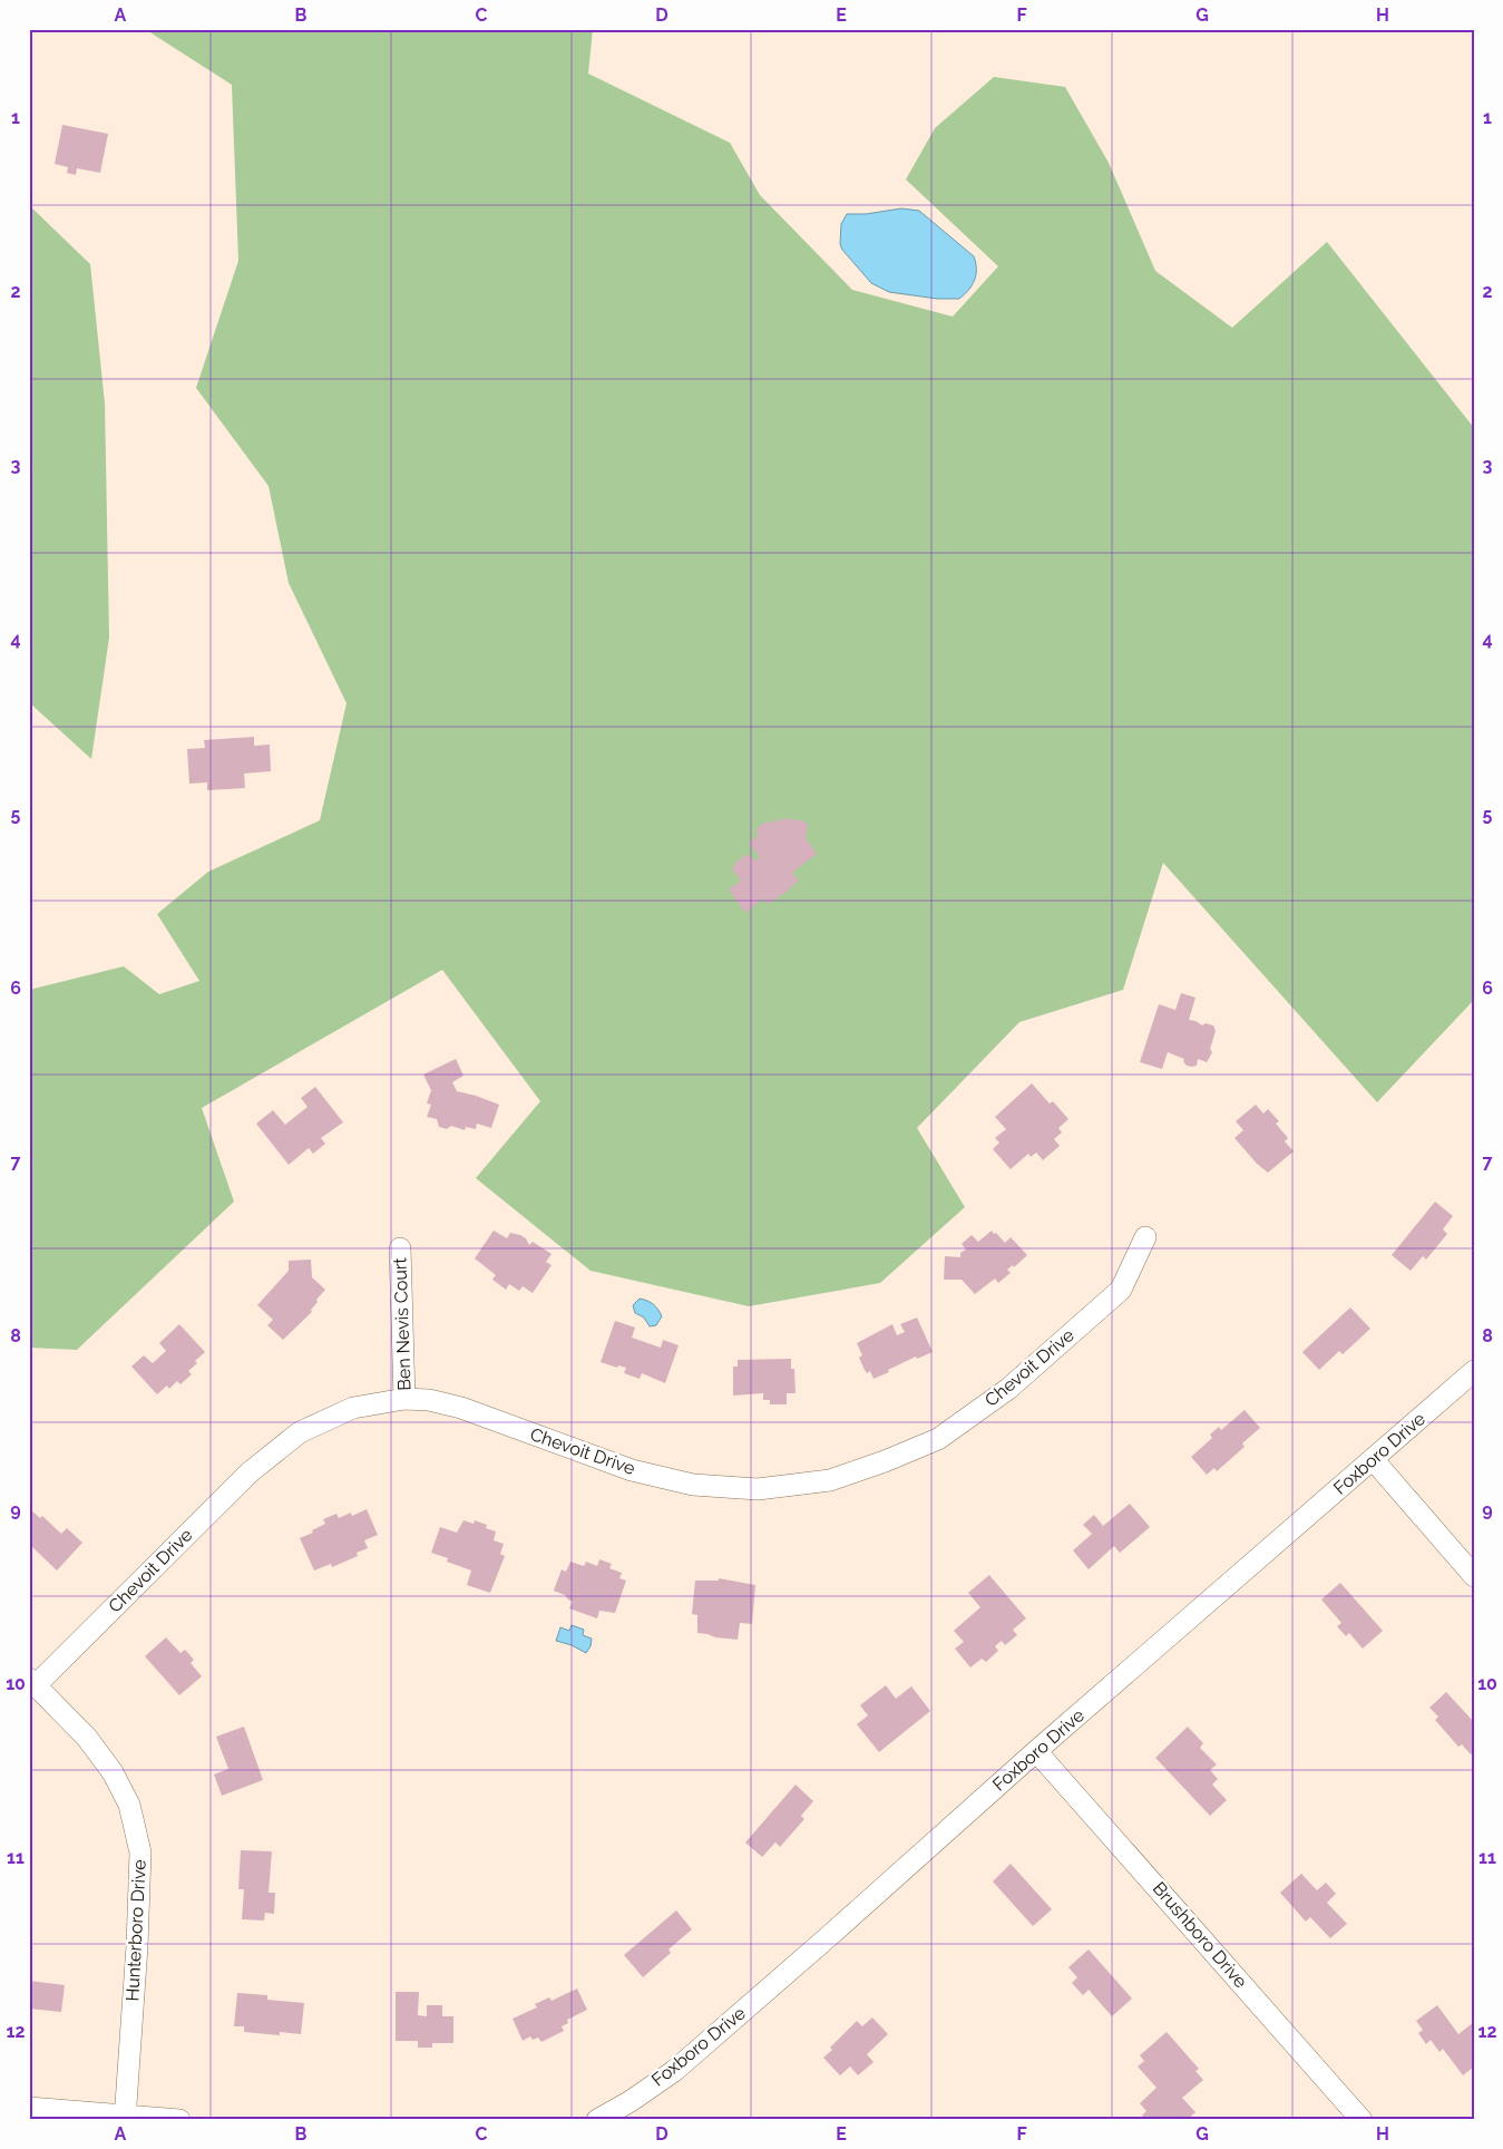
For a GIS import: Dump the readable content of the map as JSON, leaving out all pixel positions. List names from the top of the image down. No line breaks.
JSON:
{"streets":{"street":["Ben Nevis Court","Chevoit Drive","Foxboro Drive","Hunterboro Drive","Brushboro Drive"]},"crossings":[["Ben Nevis Court","Chevoit Drive"],["Chevoit Drive","Hunterboro Drive"],["Foxboro Drive","Brushboro Drive"]],"grid":{"columns":["A","B","C","D","E","F","G","H"],"rows":["1","2","3","4","5","6","7","8","9","10","11","12"]}}
